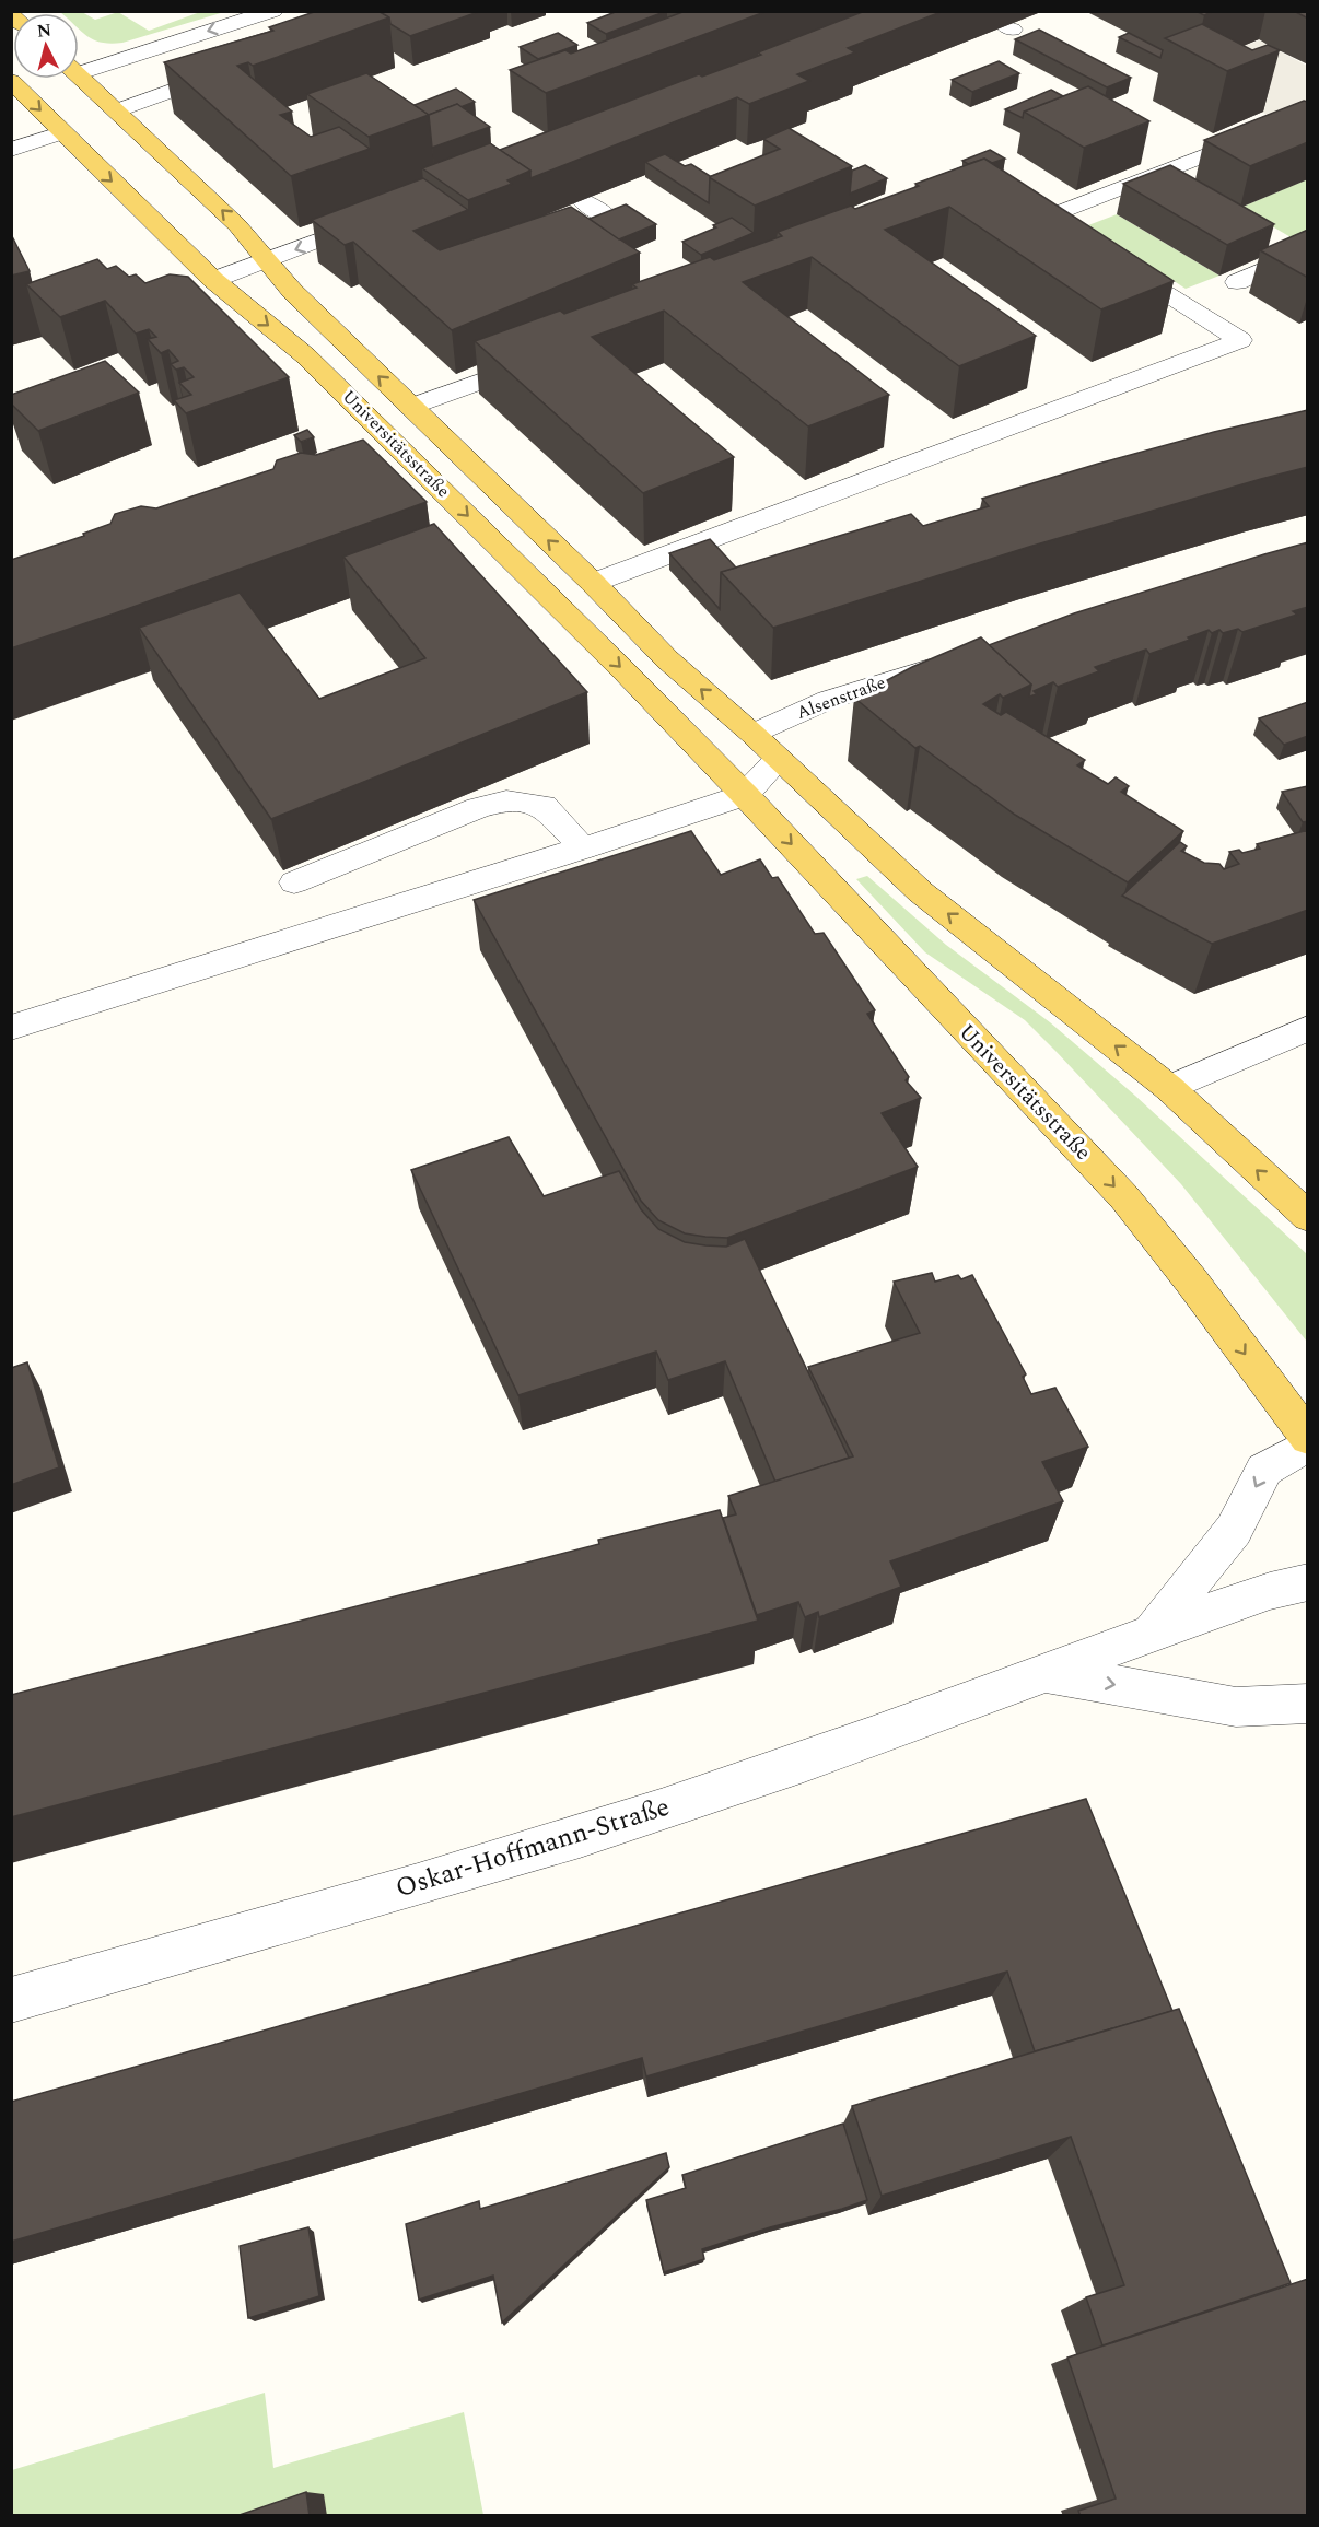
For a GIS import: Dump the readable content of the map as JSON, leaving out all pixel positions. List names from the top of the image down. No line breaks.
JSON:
{"streets":{"main road":["Universitätsstraße"],"street":["Alsenstraße","Oskar-Hoffmann-Straße"]},"crossings":[["Universitätsstraße","Alsenstraße"]],"north":"top"}
